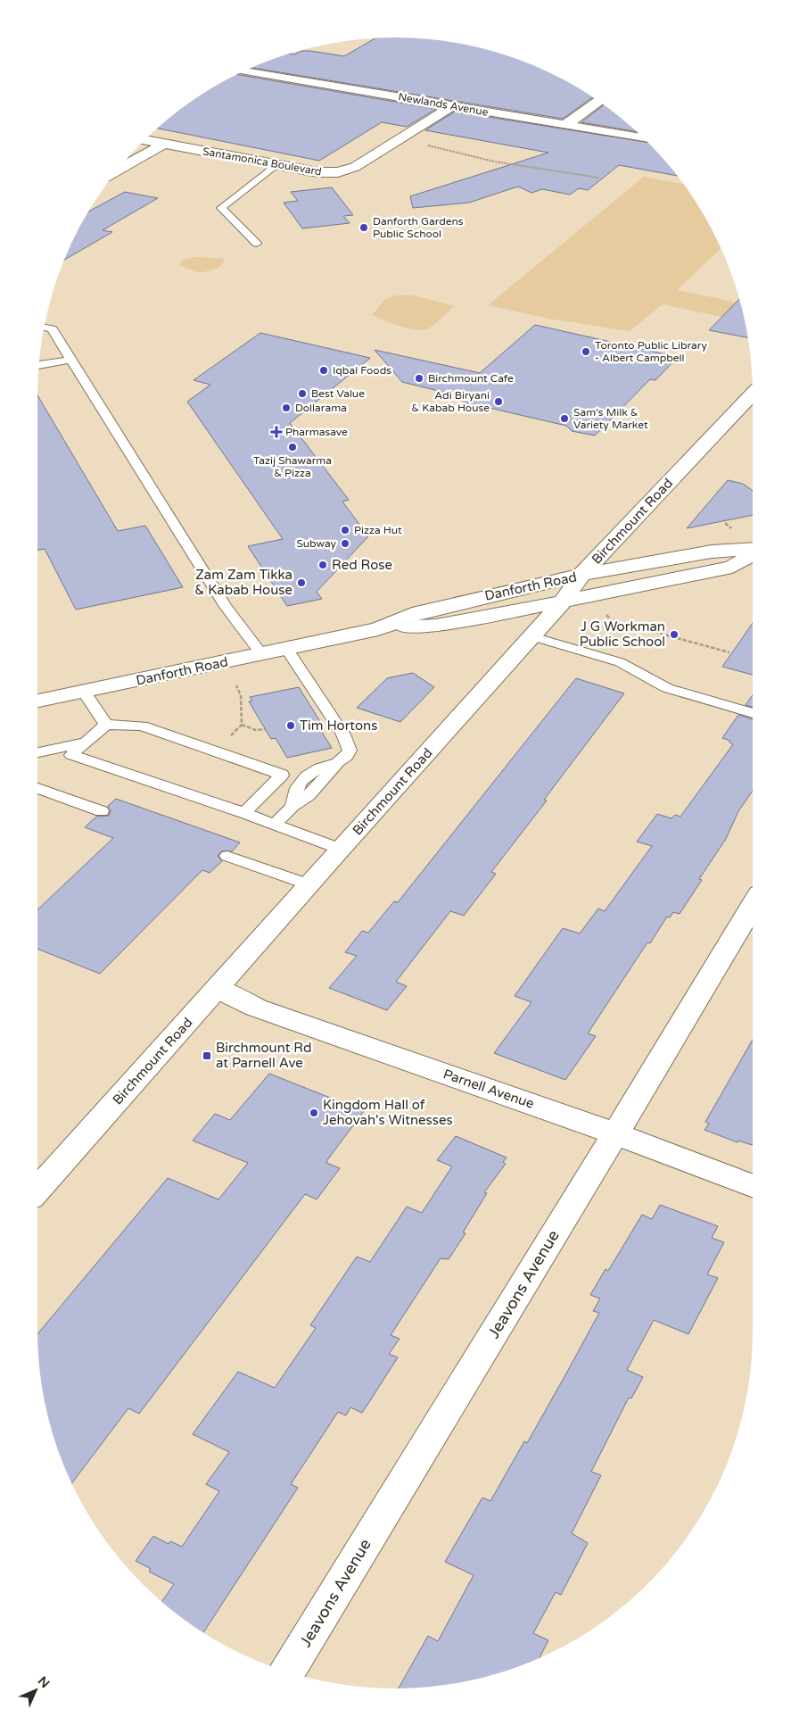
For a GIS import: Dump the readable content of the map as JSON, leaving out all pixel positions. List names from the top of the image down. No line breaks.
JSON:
{"streets":{"street":["Newlands Avenue","Santamonica Boulevard","Birchmount Road","Danforth Road","Parnell Avenue","Jeavons Avenue"]},"crossings":[["Newlands Avenue","Santamonica Boulevard"],["Birchmount Road","Danforth Road"],["Birchmount Road","Parnell Avenue"],["Parnell Avenue","Jeavons Avenue"]],"places":{"other":["Danforth Gardens Public School","Toronto Public Library - Albert Campbell","Iqbal Foods","Birchmount Cafe","Best Value","Adi Biryani & Kabab House","Dollarama","Sam's Milk & Variety Market","Tazij Shawarma & Pizza","Pizza Hut","Subway","Red Rose","Zam Zam Tikka & Kabab House","J G Workman Public School","Tim Hortons","Kingdom Hall of Jehovah's Witnesses"],"health":["Pharmasave"],"transit":["Birchmount Rd at Parnell Ave"]},"north":"top right"}
